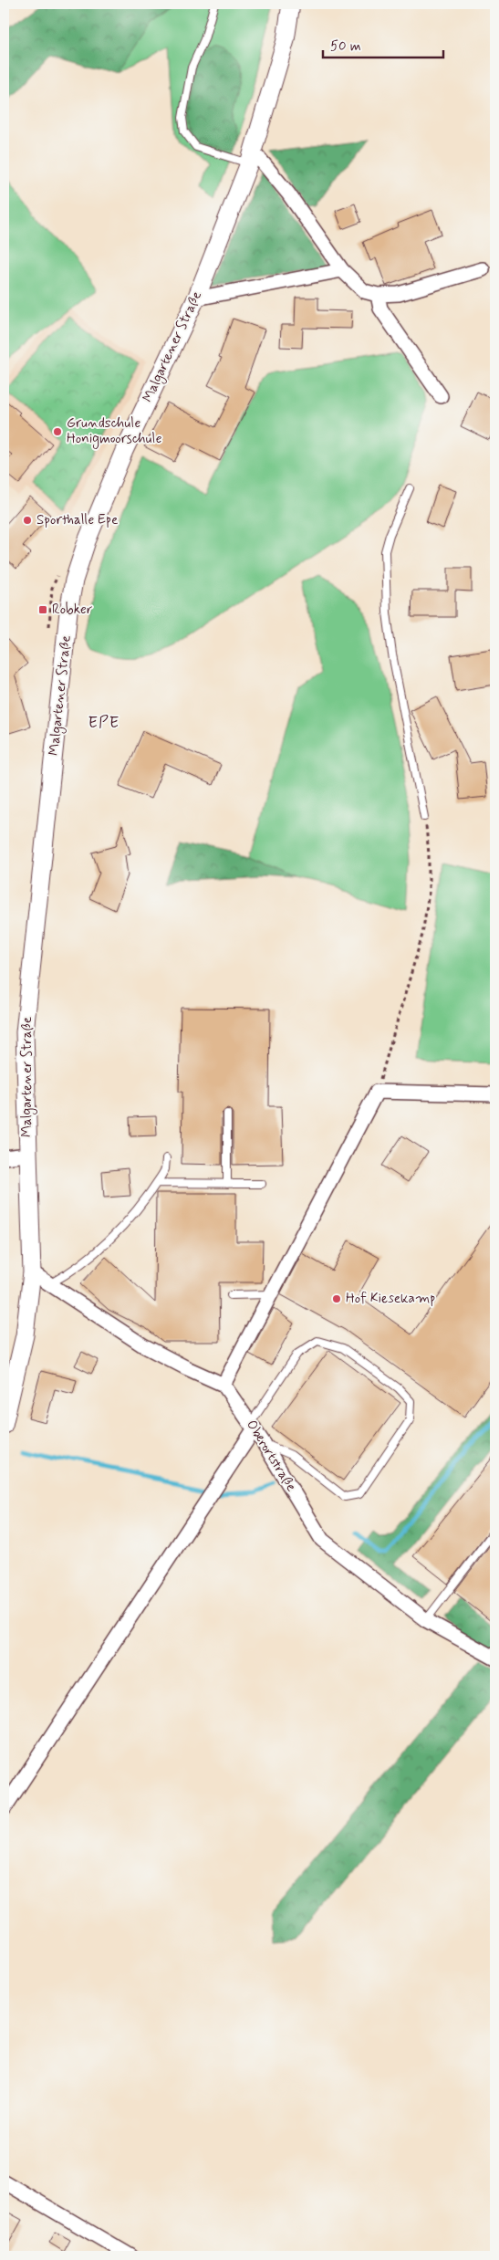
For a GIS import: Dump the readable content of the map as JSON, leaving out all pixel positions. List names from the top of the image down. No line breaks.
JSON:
{"streets":{"street":["Malgartener Straße","Oberortstraße"]},"districts":["EPE"],"places":{"other":["Grundschule Honigmoorschule","Sporthalle Epe","Hof Kiesekamp"],"transit":["Robker"]},"scale_bar":"50 m"}
